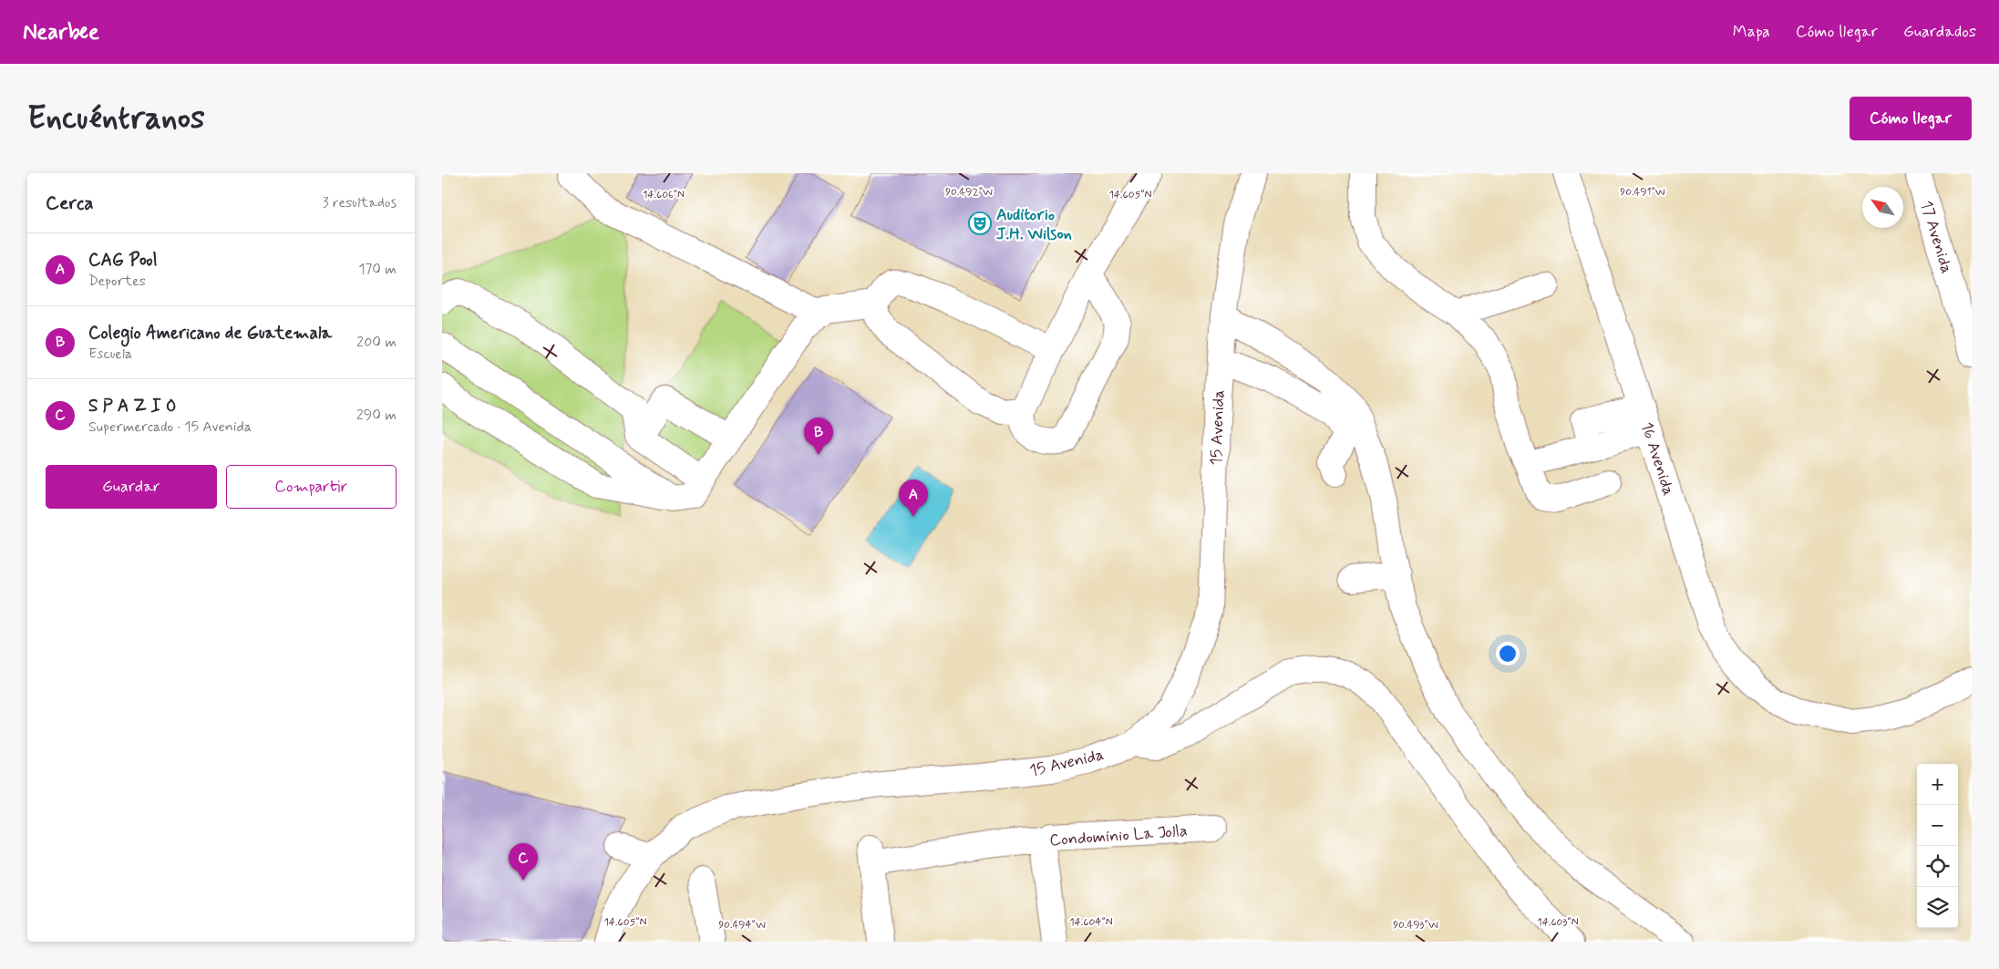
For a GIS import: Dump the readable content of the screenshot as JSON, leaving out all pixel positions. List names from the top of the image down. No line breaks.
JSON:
{"streets":{"street":["17 Avenida","15 Avenida","16 Avenida","Condominio La Jolla"]},"places":{"theatre":["Auditorio J.H. Wilson"]},"north":"top left","page":{"header":"Nearbee","nav":["Mapa","Cómo llegar","Guardados"],"buttons":["Cómo llegar",["Guardar","Compartir"]],"title":"Encuéntranos","heading":["Cerca","3 resultados"],"list":[{"mark":"A","name":"CAG Pool","note":"Deportes","value":"170 m"},{"mark":"B","name":"Colegio Americano de Guatemala","note":"Escuela","value":"200 m"},{"mark":"C","name":"S P A Z I O","note":"Supermercado · 15 Avenida","value":"290 m"}],"pins":["B","A","C"],"map_buttons":["+","−"]},"coordinates":["90.491°W","90.492°W","14.606°N","14.605°N","14.604°N","14.603°N","90.494°W","90.493°W"]}
